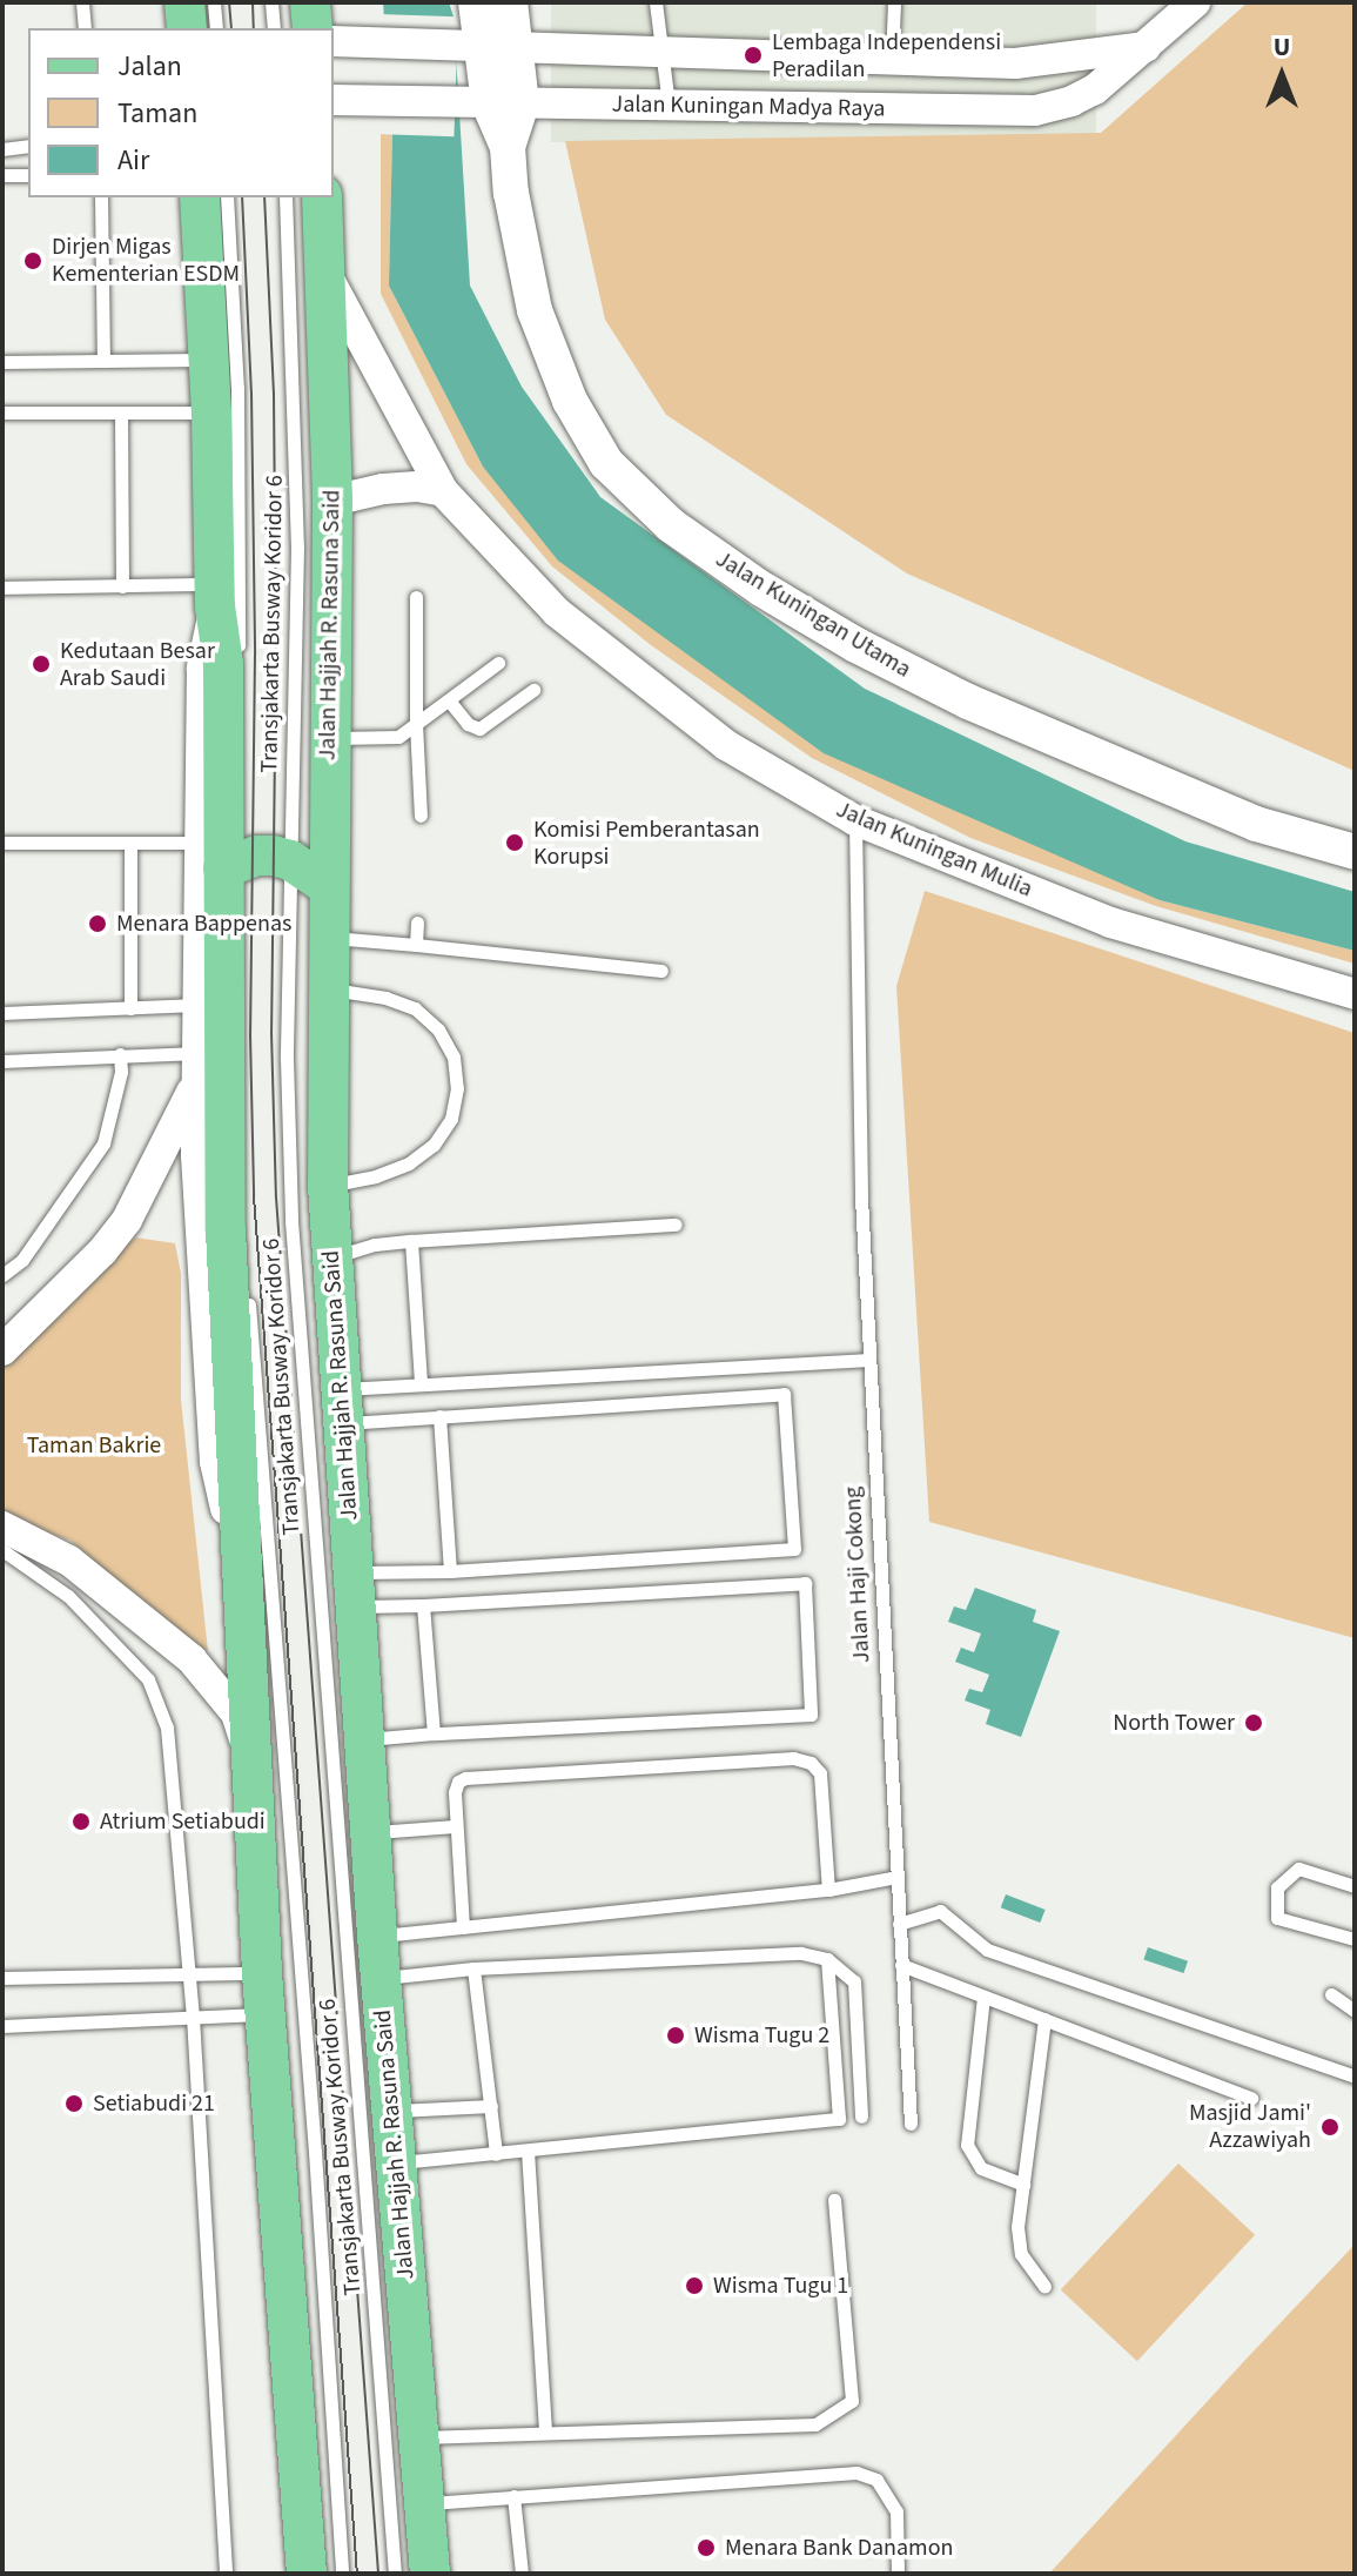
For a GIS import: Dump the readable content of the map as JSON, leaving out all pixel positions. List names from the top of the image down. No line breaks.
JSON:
{"streets":{"main road":["Jalan Kuningan Utama","Jalan Hajjah R. Rasuna Said"],"street":["Jalan Kuningan Madya Raya","Jalan Kuningan Mulia"],"lane":["Transjakarta Busway Koridor 6","Jalan Haji Cokong"]},"crossings":[["Jalan Kuningan Madya Raya","Jalan Kuningan Utama"],["Jalan Hajjah R. Rasuna Said","Jalan Kuningan Mulia"],["Jalan Kuningan Mulia","Jalan Haji Cokong"]],"parks":["Taman Bakrie"],"places":["Lembaga Independensi Peradilan","Dirjen Migas Kementerian ESDM","Kedutaan Besar Arab Saudi","Komisi Pemberantasan Korupsi","Menara Bappenas","North Tower","Atrium Setiabudi","Wisma Tugu 2","Setiabudi 21","Masjid Jami' Azzawiyah","Wisma Tugu 1","Menara Bank Danamon"],"legend":["Jalan","Taman","Air"],"north":"top"}
